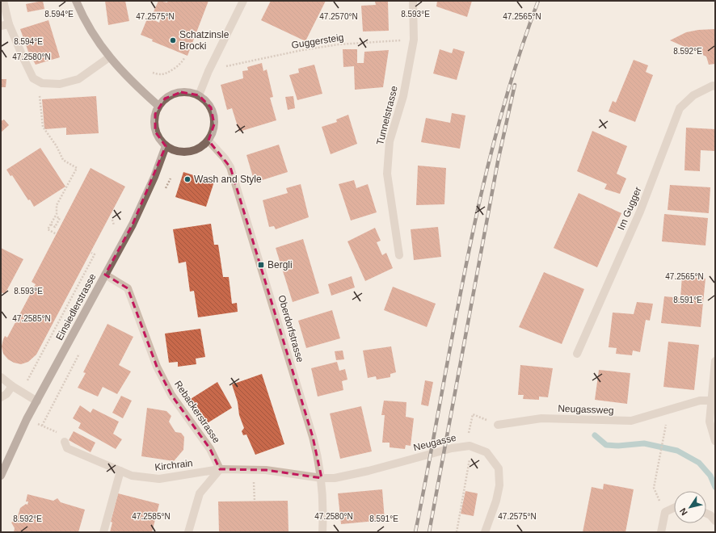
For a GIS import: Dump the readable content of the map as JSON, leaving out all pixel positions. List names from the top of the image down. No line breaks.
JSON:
{"streets":{"main road":["Einsiedlerstrasse"],"street":["Tunnelstrasse","Im Gugger","Oberdorfstrasse","Neugassweg","Rebackerstrasse","Neugasse","Kirchrain"],"path":["Guggersteig"]},"crossings":[["Guggersteig","Tunnelstrasse"],["Einsiedlerstrasse","Oberdorfstrasse"],["Einsiedlerstrasse","Rebackerstrasse"],["Oberdorfstrasse","Neugasse"],["Oberdorfstrasse","Kirchrain"],["Rebackerstrasse","Kirchrain"],["Neugasse","Kirchrain"]],"places":{"other":["Schatzinsle Brocki","Wash and Style"],"transit":["Bergli"]},"north":"bottom left","coordinates":["8.593°E","8.594°E","47.2575°N","47.2570°N","47.2565°N","8.592°E","47.2580°N","8.591°E","47.2585°N"]}
